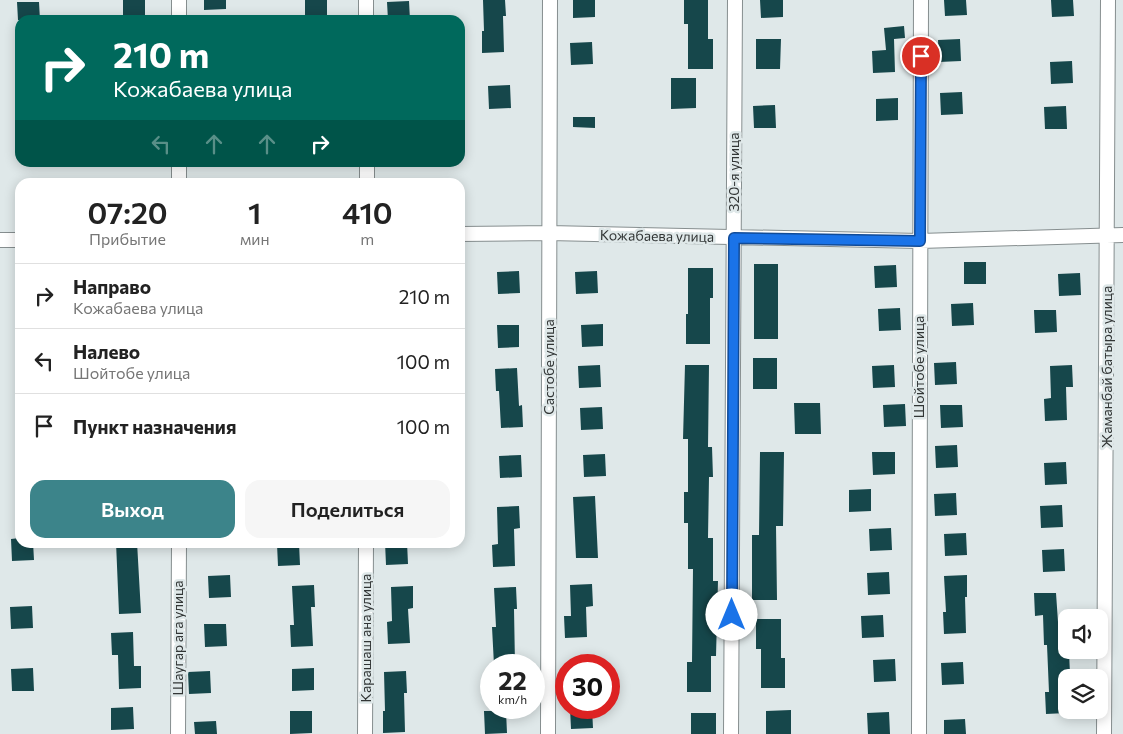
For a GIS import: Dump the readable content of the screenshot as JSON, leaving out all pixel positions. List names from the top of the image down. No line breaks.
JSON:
{"streets":{"street":["320-я улица","Кожабаева улица","Састобе улица","Шойтобе улица","Жаманбай батыра улица","Шаугар ага улица","Карашаш ана улица"]},"crossings":[["320-я улица","Кожабаева улица"],["Кожабаева улица","Састобе улица"],["Кожабаева улица","Шойтобе улица"],["Кожабаева улица","Жаманбай батыра улица"]],"page":{"turn":["210 m","Кожабаева улица"],"eta":["07:20","Прибытие","1","мин","410","m"],"list":[{"name":"Направо","note":"Кожабаева улица","value":"210 m"},{"name":"Налево","note":"Шойтобе улица","value":"100 m"},{"name":"Пункт назначения","value":"100 m"}],"buttons":["Выход","Поделиться"],"speed":"22 km/h","limit":"30"}}
